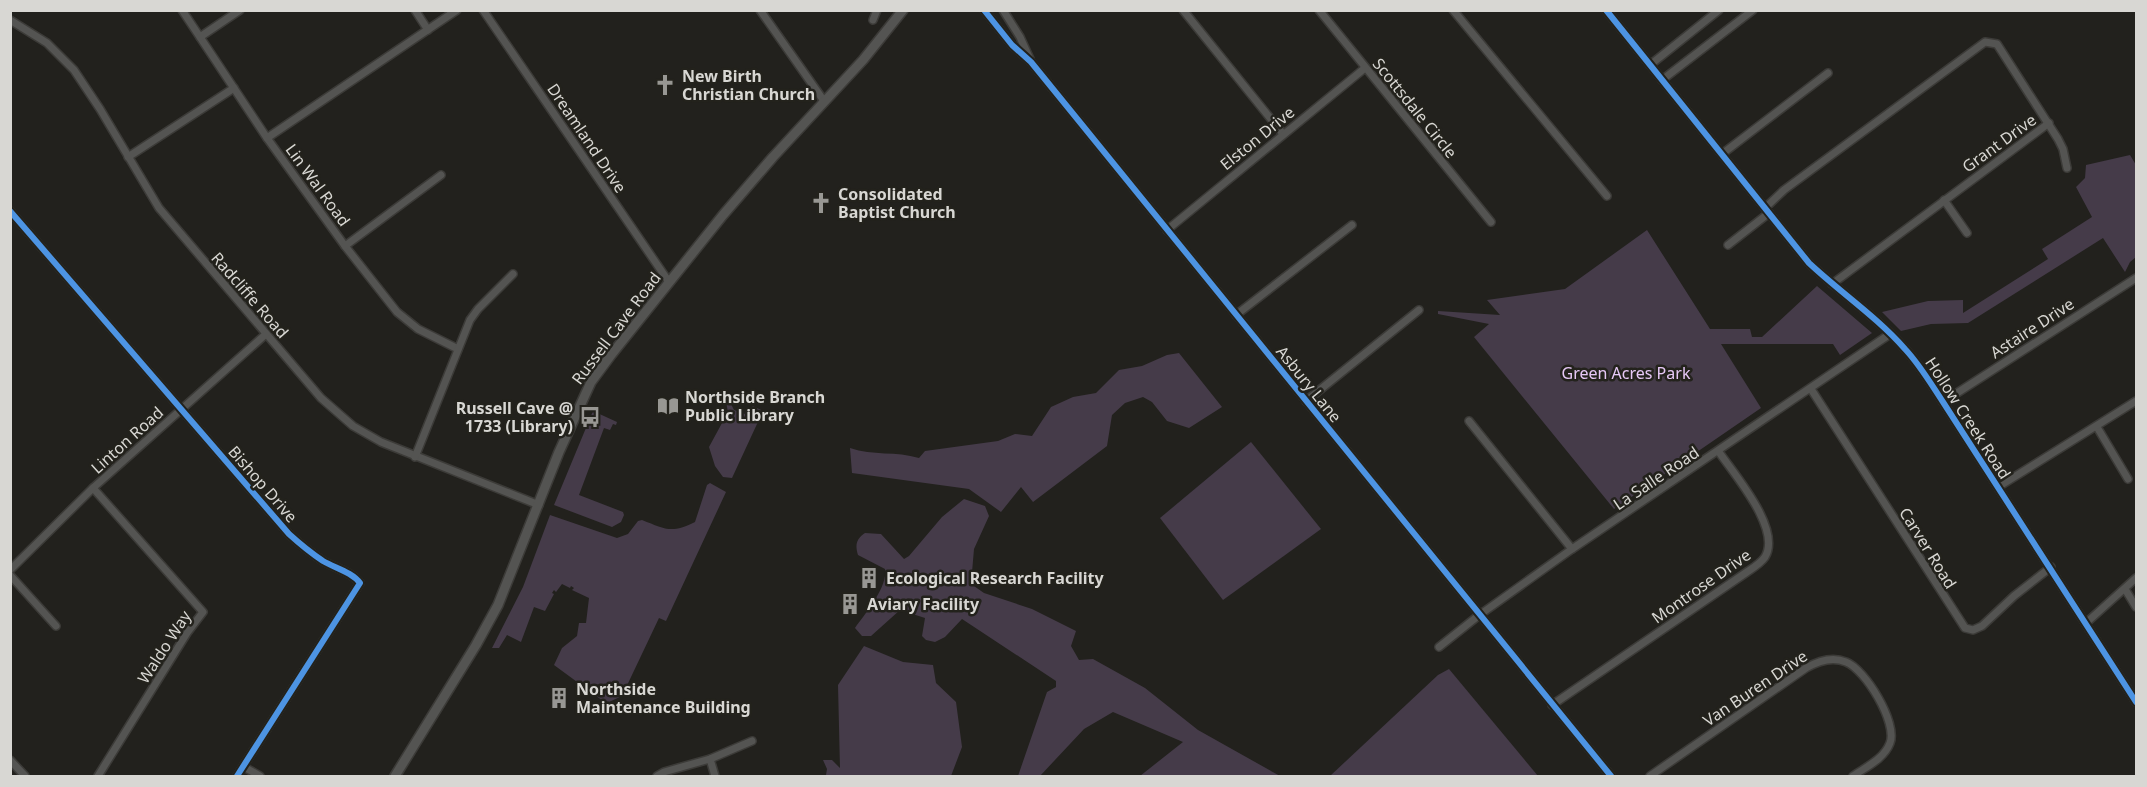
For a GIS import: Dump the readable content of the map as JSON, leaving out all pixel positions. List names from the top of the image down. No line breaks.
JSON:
{"streets":{"main road":["Russell Cave Road"],"street":["Scottsdale Circle","Dreamland Drive","Elston Drive","Grant Drive","Lin Wal Road","Radcliffe Road","Astaire Drive","Asbury Lane","Hollow Creek Road","Linton Road","La Salle Road","Bishop Drive","Carver Road","Montrose Drive","Waldo Way","Van Buren Drive"]},"crossings":[["Scottsdale Circle","Elston Drive"],["Dreamland Drive","Russell Cave Road"],["Elston Drive","Asbury Lane"],["Grant Drive","Hollow Creek Road"],["Radcliffe Road","Russell Cave Road"],["Radcliffe Road","Linton Road"],["Astaire Drive","Hollow Creek Road"],["Asbury Lane","La Salle Road"],["Asbury Lane","Montrose Drive"],["Hollow Creek Road","La Salle Road"],["Hollow Creek Road","Carver Road"],["Linton Road","Bishop Drive"],["Linton Road","Waldo Way"],["La Salle Road","Carver Road"],["La Salle Road","Montrose Drive"]],"parks":["Green Acres Park"],"places":{"church":["New Birth Christian Church","Consolidated Baptist Church"],"library":["Northside Branch Public Library"],"bus stop":["Russell Cave @ 1733 (Library)"],"building":["Ecological Research Facility","Aviary Facility","Northside Maintenance Building"]}}
